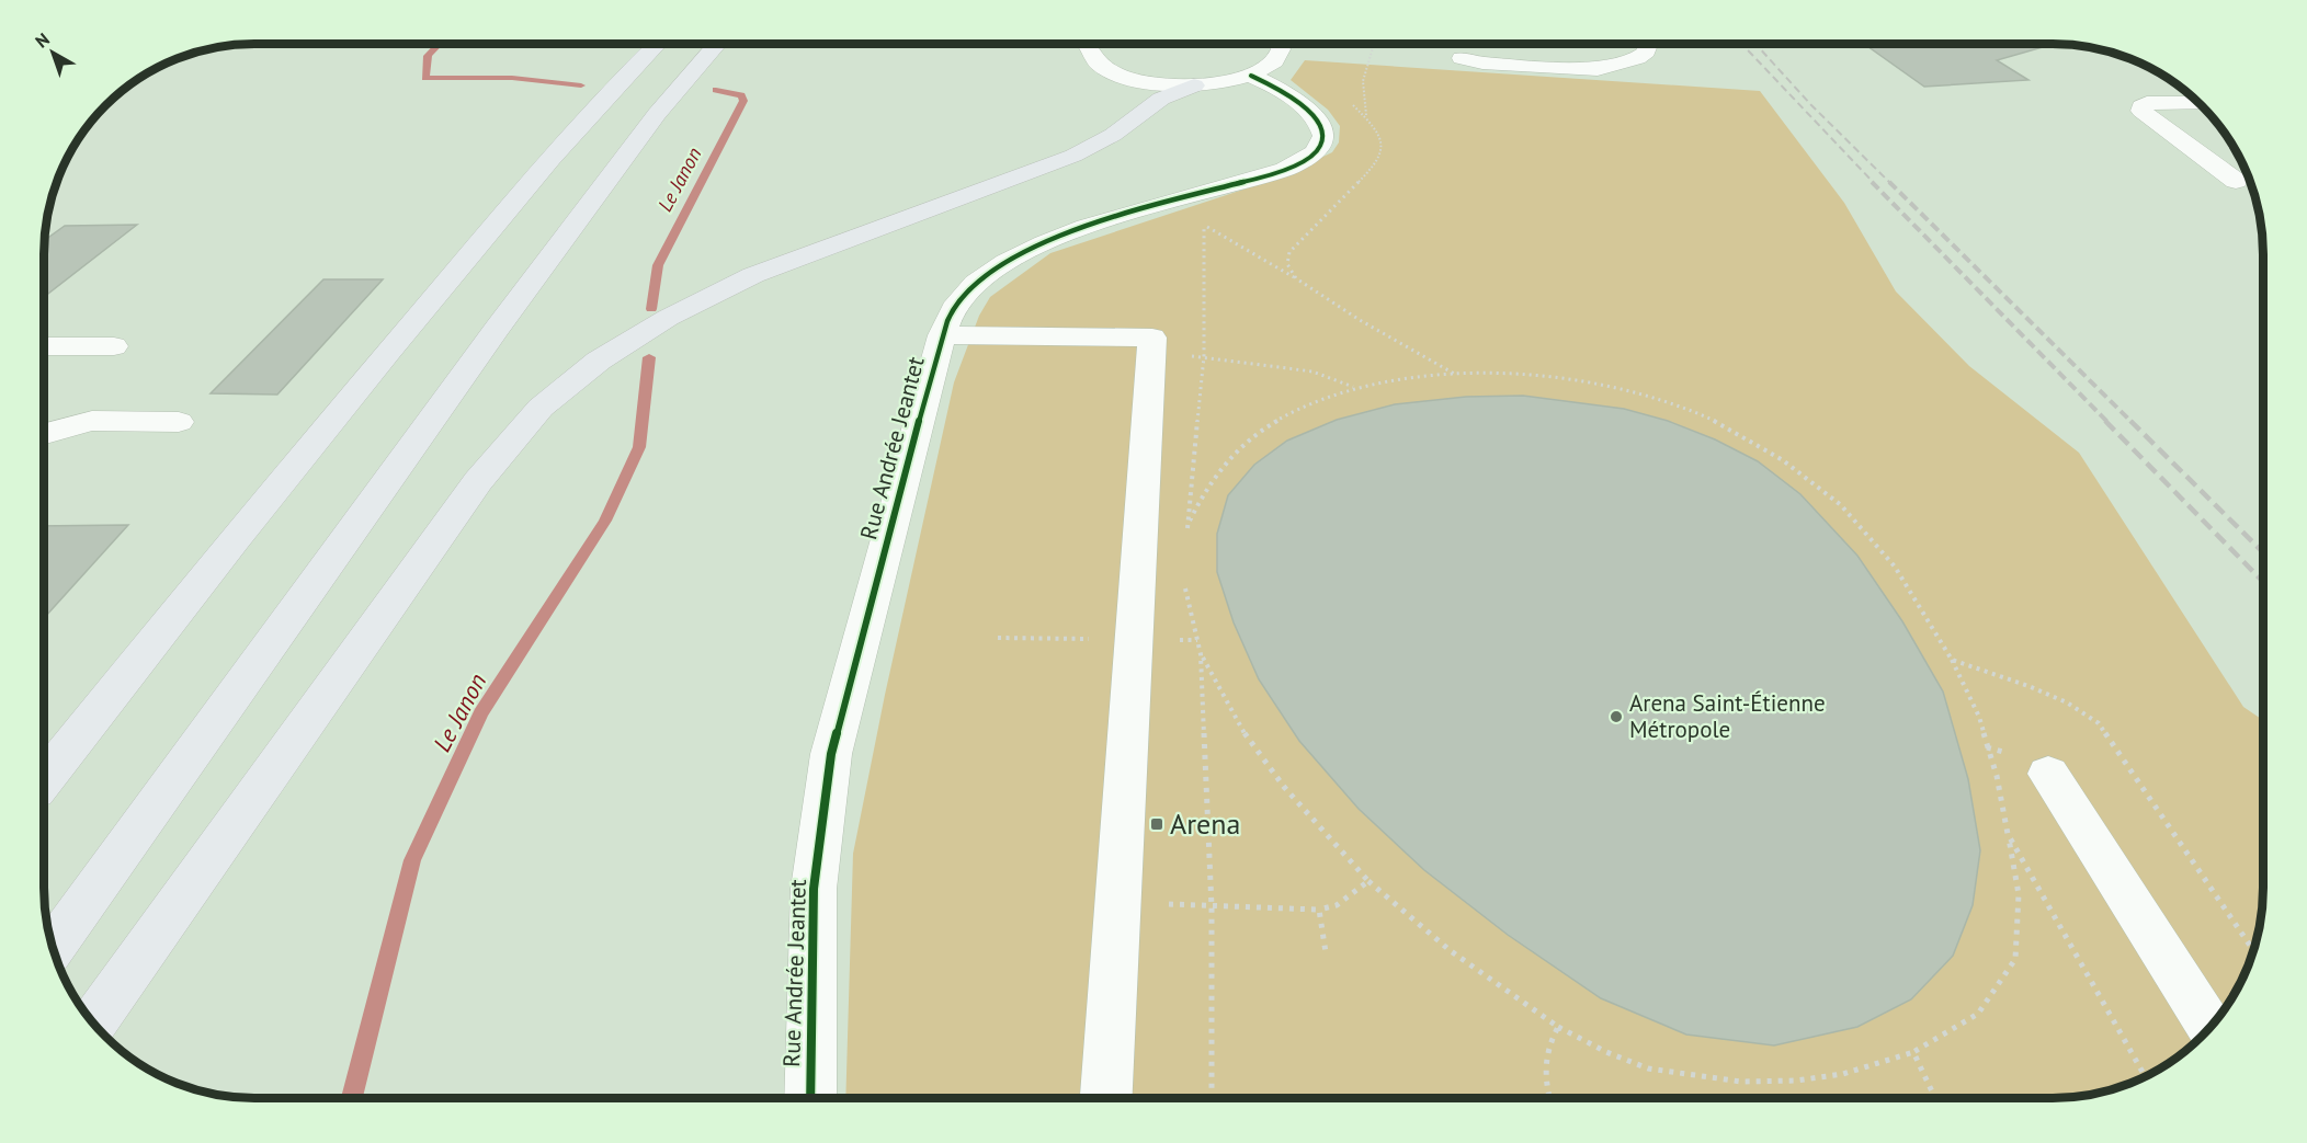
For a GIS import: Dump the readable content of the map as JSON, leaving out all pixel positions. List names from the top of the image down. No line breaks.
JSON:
{"streets":{"street":["Rue Andrée Jeantet"]},"water":["Le Janon"],"places":{"other":["Arena Saint-Étienne Métropole"],"transit":["Arena"]},"north":"top left"}
